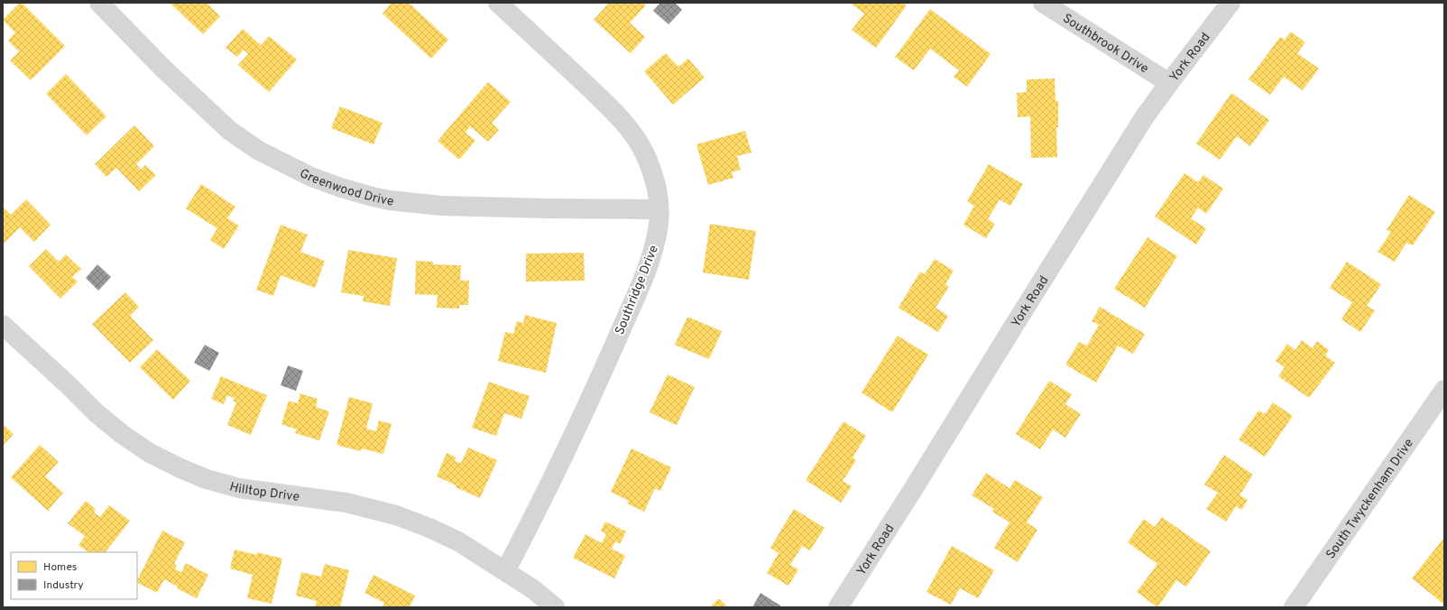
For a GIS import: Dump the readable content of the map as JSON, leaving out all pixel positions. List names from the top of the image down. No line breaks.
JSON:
{"streets":{"street":["Southbrook Drive","York Road","Greenwood Drive","Southridge Drive","Hilltop Drive","South Twyckenham Drive"]},"crossings":[["Southbrook Drive","York Road"],["Greenwood Drive","Southridge Drive"],["Southridge Drive","Hilltop Drive"]],"legend":["Homes","Industry"]}
